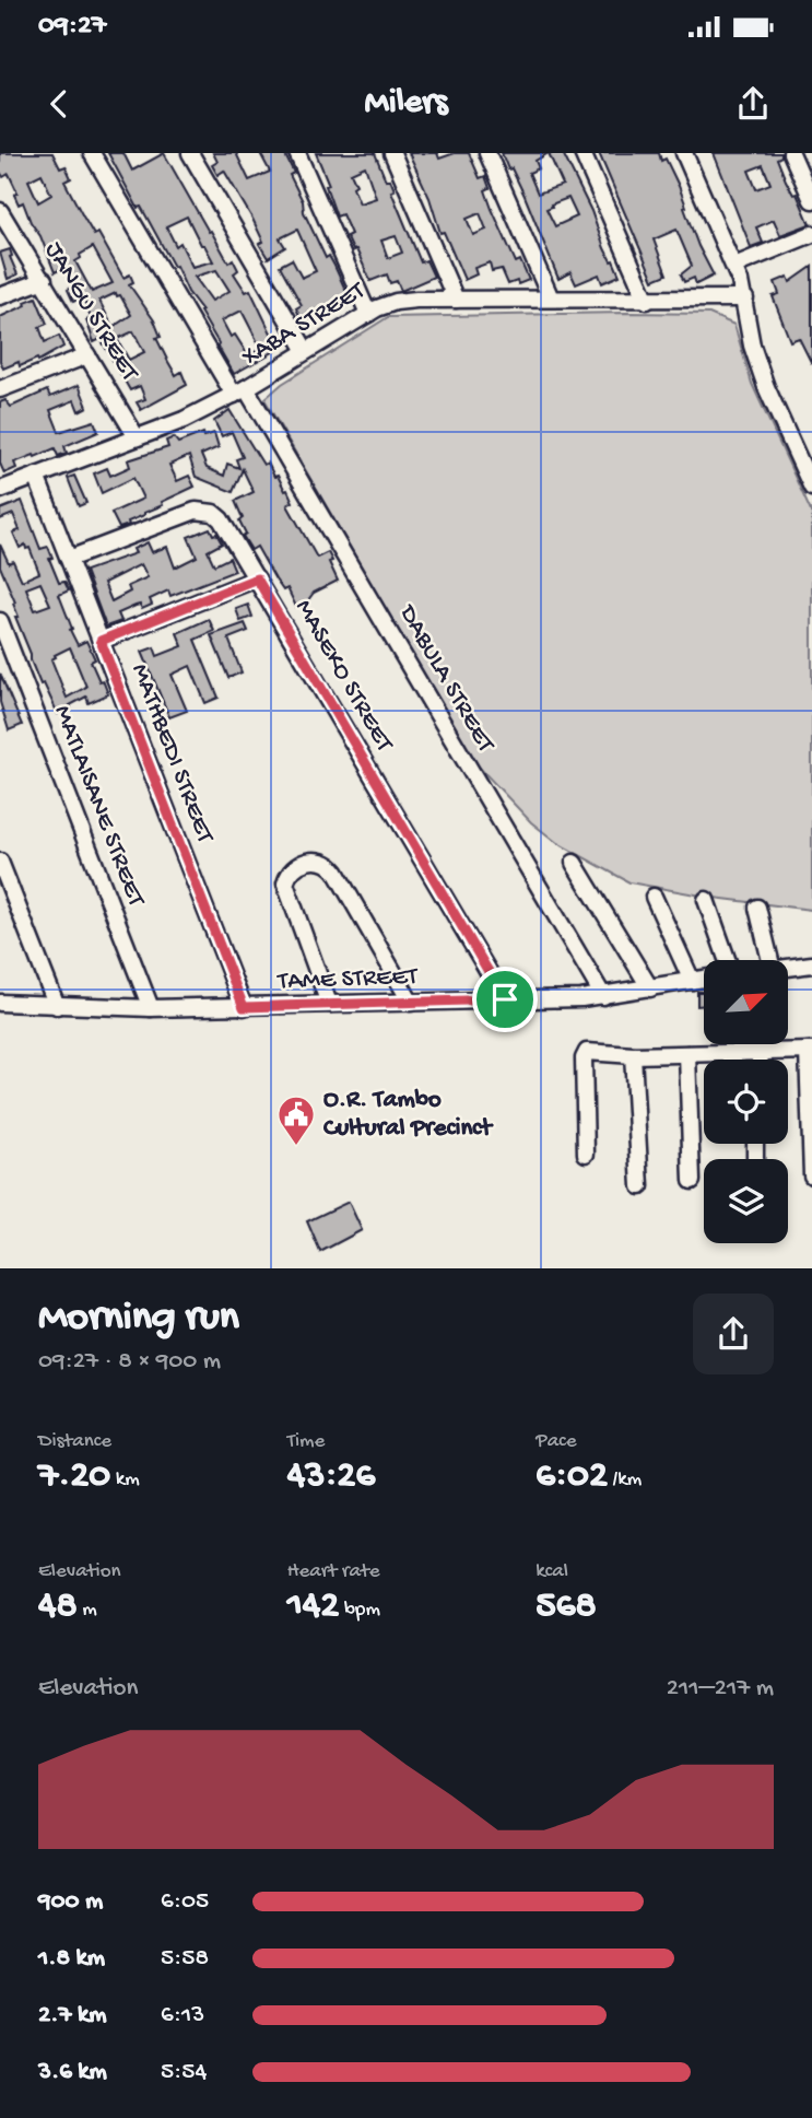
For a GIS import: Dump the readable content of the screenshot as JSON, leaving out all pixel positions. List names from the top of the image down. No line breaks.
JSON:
{"streets":{"street":["JANGU STREET","XABA STREET","MASEKO STREET","DABULA STREET","MATHBEDI STREET","MATLAISANE STREET","TAME STREET"]},"crossings":[["JANGU STREET","XABA STREET"],["XABA STREET","DABULA STREET"],["XABA STREET","MATHBEDI STREET"],["MASEKO STREET","MATHBEDI STREET"],["MASEKO STREET","TAME STREET"],["DABULA STREET","TAME STREET"],["MATHBEDI STREET","TAME STREET"],["MATLAISANE STREET","TAME STREET"]],"places":{"public building":["O.R. Tambo Cultural Precinct"]},"north":"top right","page":{"status":"09:27","header":"Milers","heading":["Morning run","09:27 · 8 × 900 m"],"stats":[["Distance","7.20 km"],["Time","43:26"],["Pace","6:02 /km"],["Elevation","48 m"],["Heart rate","142 bpm"],["kcal","568"]],"chart":["Elevation","211–217 m"],"list":[{"name":"900 m","note":"6:05"},{"name":"1.8 km","note":"5:58"},{"name":"2.7 km","note":"6:13"},{"name":"3.6 km","note":"5:54"}]}}
